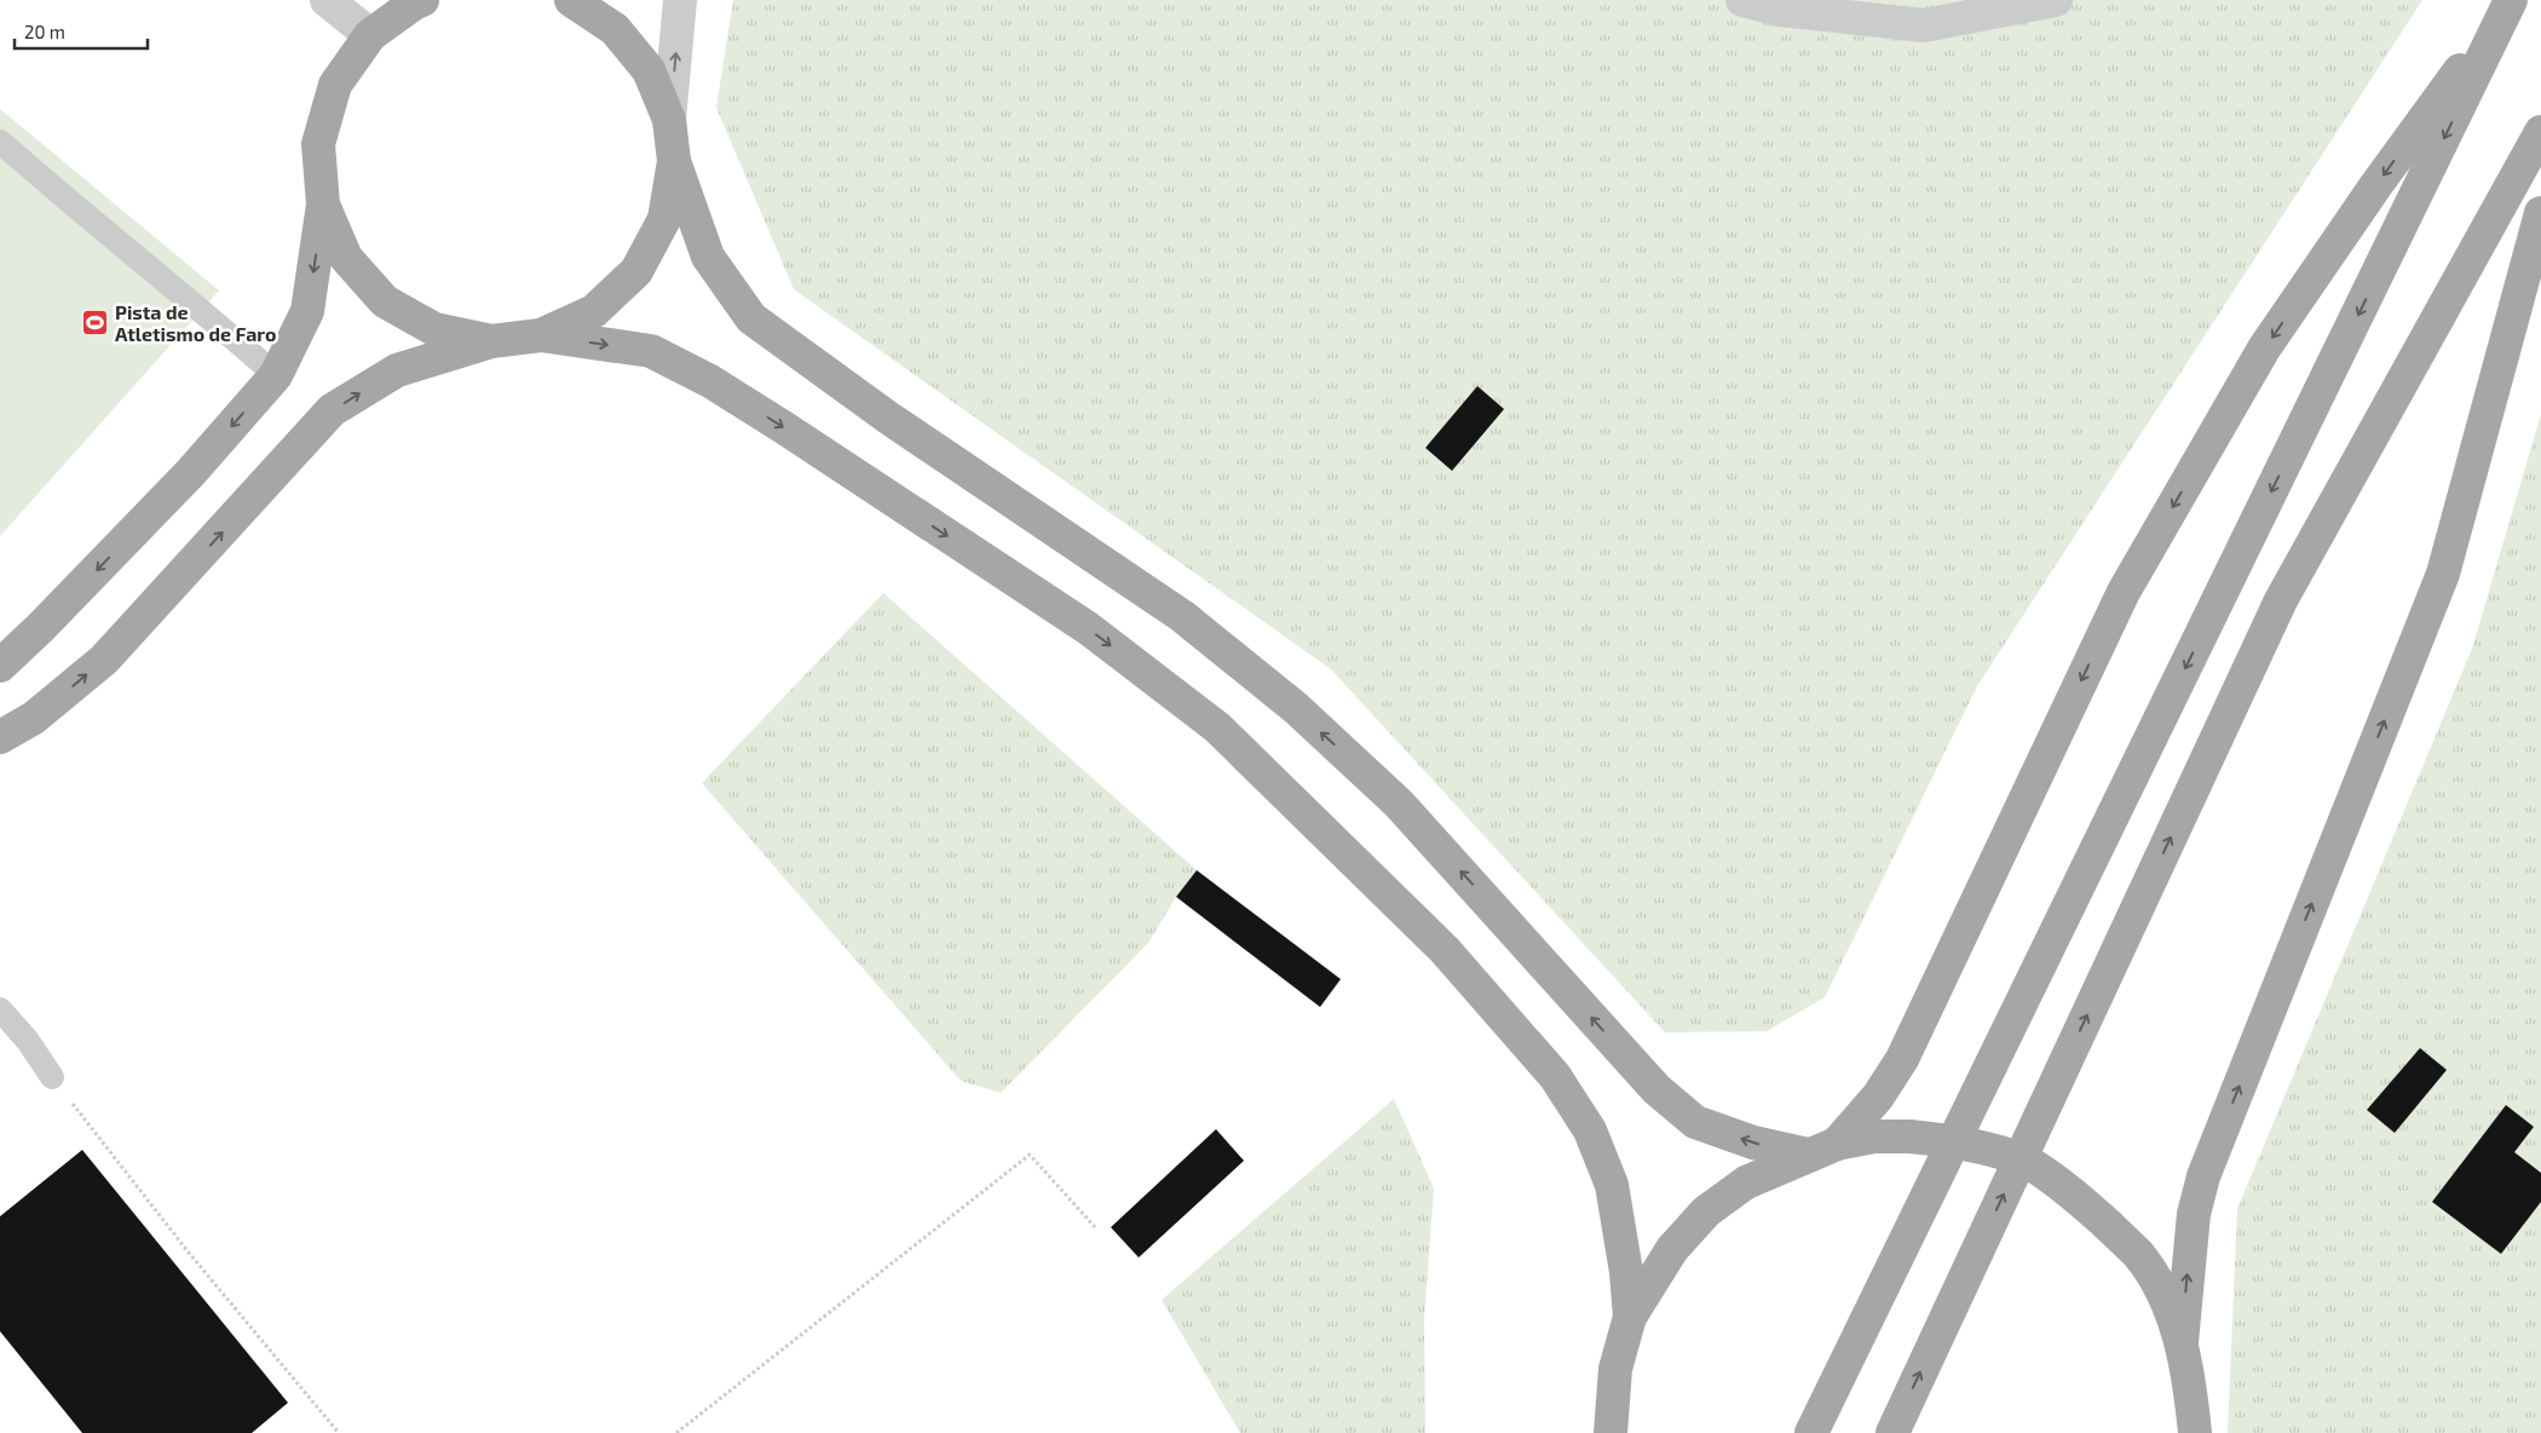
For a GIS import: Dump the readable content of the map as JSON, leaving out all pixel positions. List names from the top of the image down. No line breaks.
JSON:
{"places":{"sports":["Pista de Atletismo de Faro"]},"scale_bar":"20 m"}
